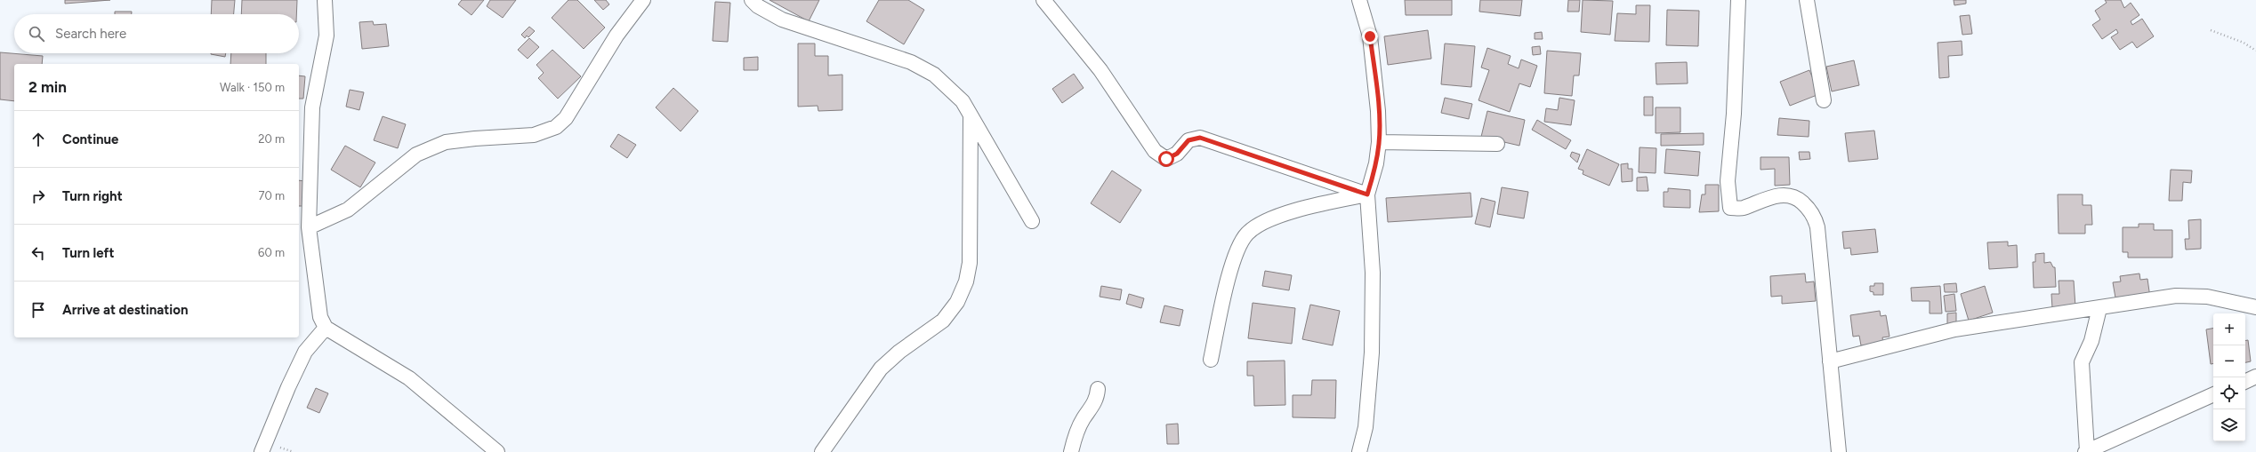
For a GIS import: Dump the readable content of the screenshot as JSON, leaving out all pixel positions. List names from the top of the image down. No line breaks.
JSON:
{"page":{"search":"Search here","heading":["2 min","Walk · 150 m"],"list":[["Continue","20 m"],["Turn right","70 m"],["Turn left","60 m"],"Arrive at destination"],"map_buttons":["+","−"]}}
